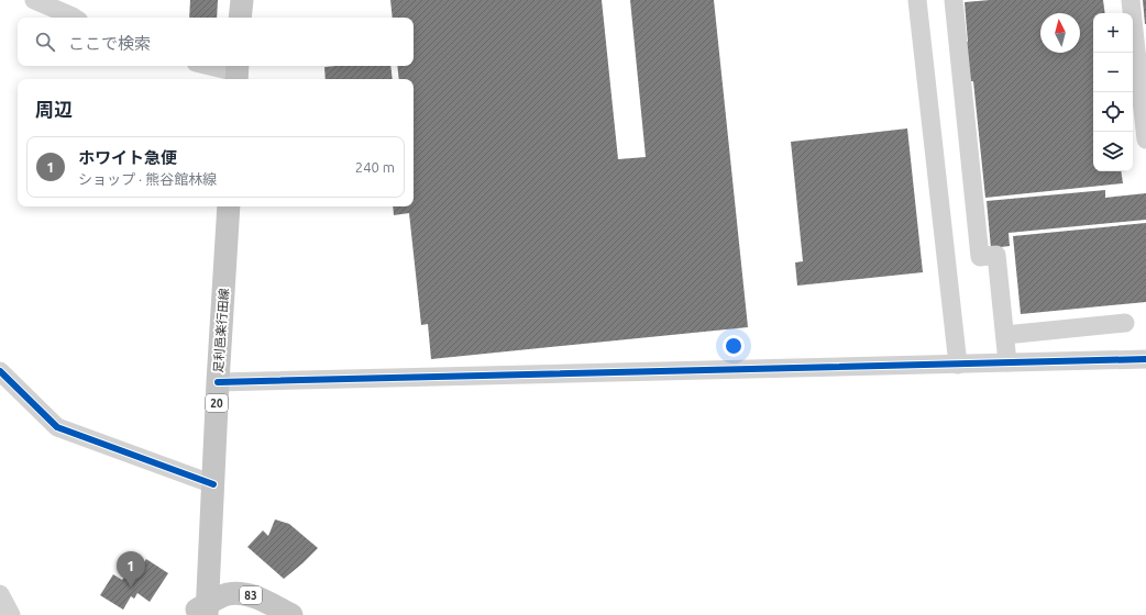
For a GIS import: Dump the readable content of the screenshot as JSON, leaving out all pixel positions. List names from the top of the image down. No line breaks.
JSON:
{"streets":{"main road":["足利邑楽行田線","20","83"]},"crossings":[["足利邑楽行田線","83"]],"north":"top","page":{"map_buttons":["+","−"],"search":"ここで検索","heading":"周辺","list":[{"mark":"1","name":"ホワイト急便","note":"ショップ · 熊谷館林線","value":"240 m"}],"pins":"1"}}
